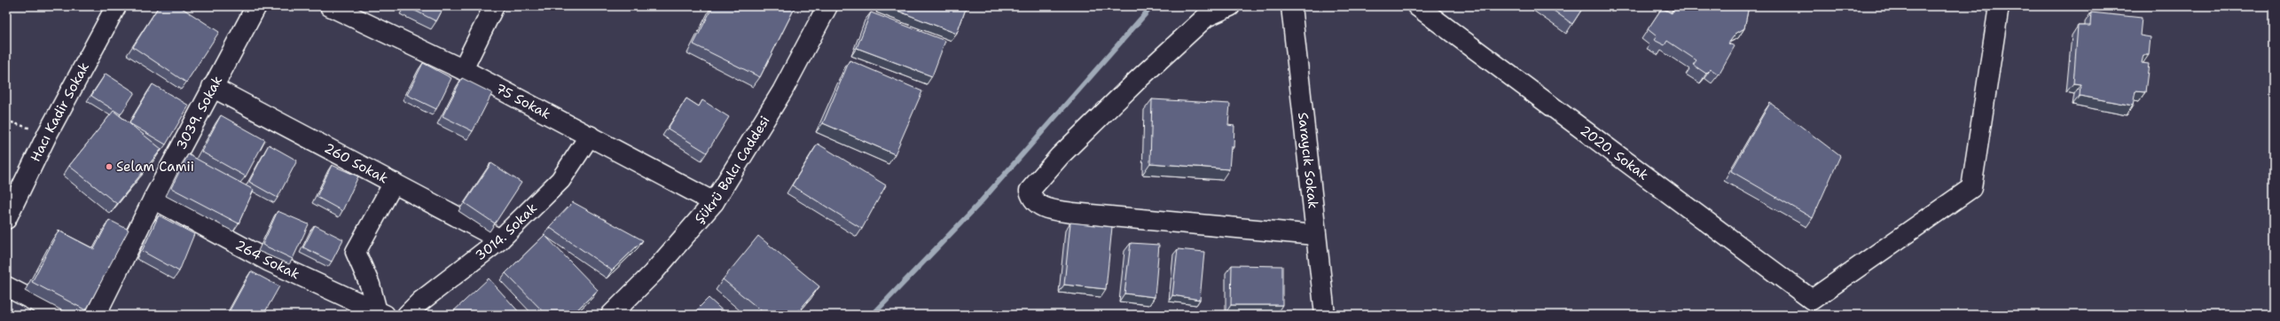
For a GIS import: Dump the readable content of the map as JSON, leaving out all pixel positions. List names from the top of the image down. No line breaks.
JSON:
{"streets":{"street":["75 Sokak","Hacı Kadir Sokak","3039. Sokak","2020. Sokak","Saraycık Sokak","260 Sokak","Şükrü Balcı Caddesi","3014. Sokak","264 Sokak"]},"crossings":[["75 Sokak","Şükrü Balcı Caddesi"],["75 Sokak","3014. Sokak"],["3039. Sokak","260 Sokak"],["3039. Sokak","264 Sokak"],["260 Sokak","3014. Sokak"]],"places":["Selam Camii"]}
